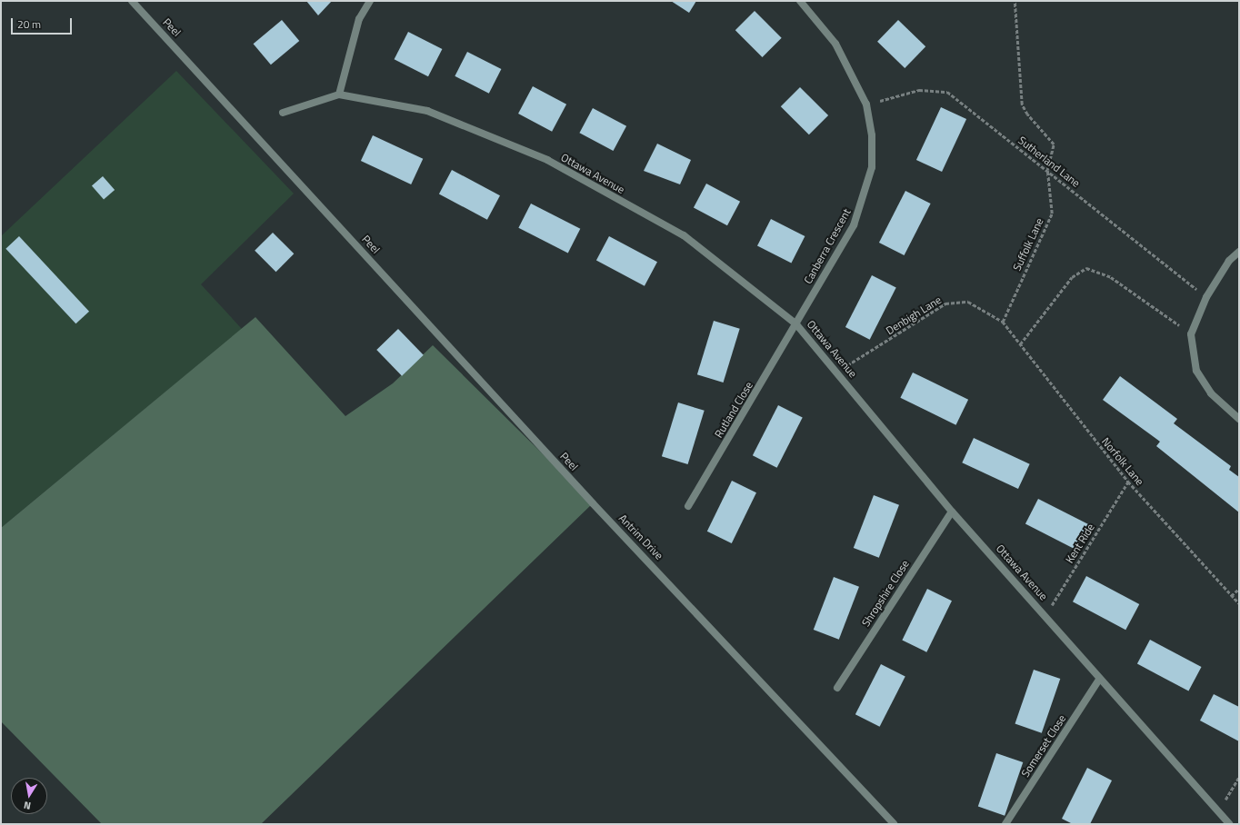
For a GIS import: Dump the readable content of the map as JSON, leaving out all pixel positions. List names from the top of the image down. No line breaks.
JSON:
{"streets":{"street":["Peel","Ottawa Avenue","Canberra Crescent","Rutland Close","Antrim Drive","Shropshire Close","Somerset Close"],"path":["Sutherland Lane","Suffolk Lane","Denbigh Lane","Norfolk Lane","Kent Ride"]},"crossings":[["Peel","Antrim Drive"],["Sutherland Lane","Suffolk Lane"],["Sutherland Lane","Canberra Crescent"],["Ottawa Avenue","Canberra Crescent"],["Ottawa Avenue","Denbigh Lane"],["Ottawa Avenue","Rutland Close"],["Ottawa Avenue","Kent Ride"],["Ottawa Avenue","Shropshire Close"],["Ottawa Avenue","Somerset Close"],["Suffolk Lane","Denbigh Lane"],["Suffolk Lane","Norfolk Lane"],["Canberra Crescent","Rutland Close"],["Denbigh Lane","Norfolk Lane"],["Norfolk Lane","Kent Ride"]],"scale_bar":"20 m","north":"bottom"}
